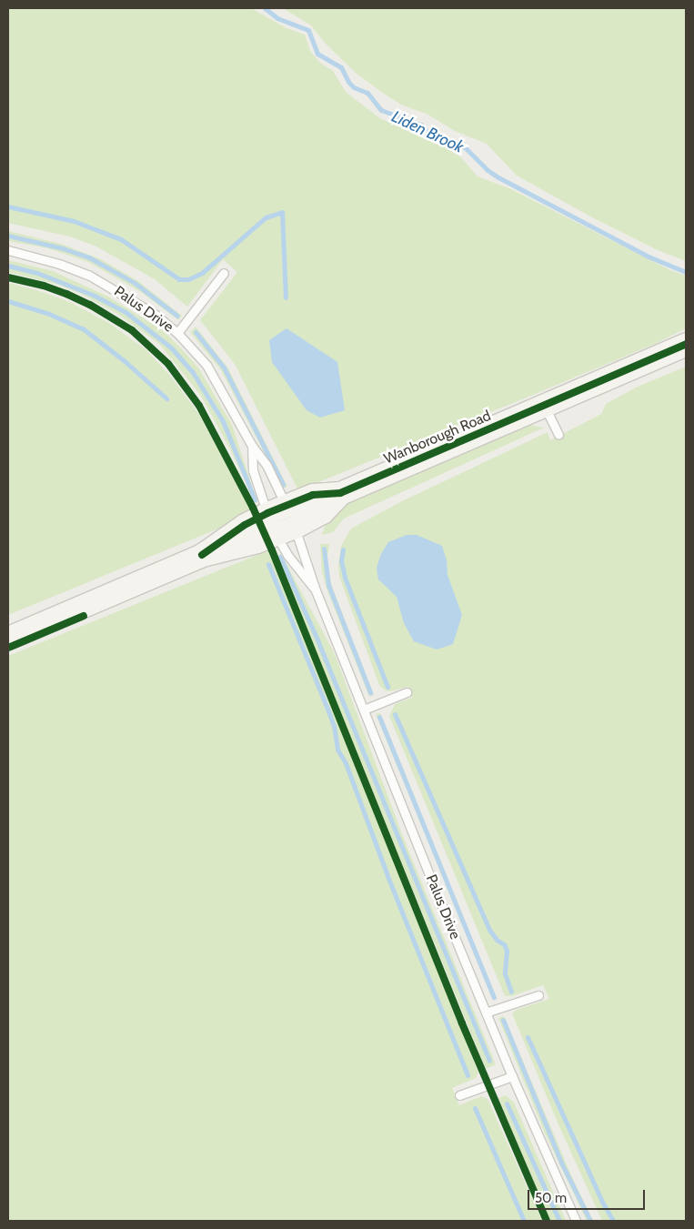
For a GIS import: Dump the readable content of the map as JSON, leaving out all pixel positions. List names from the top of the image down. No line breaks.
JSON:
{"streets":{"street":["Palus Drive","Wanborough Road"]},"crossings":[["Palus Drive","Wanborough Road"]],"water":["Liden Brook"],"scale_bar":"50 m"}
